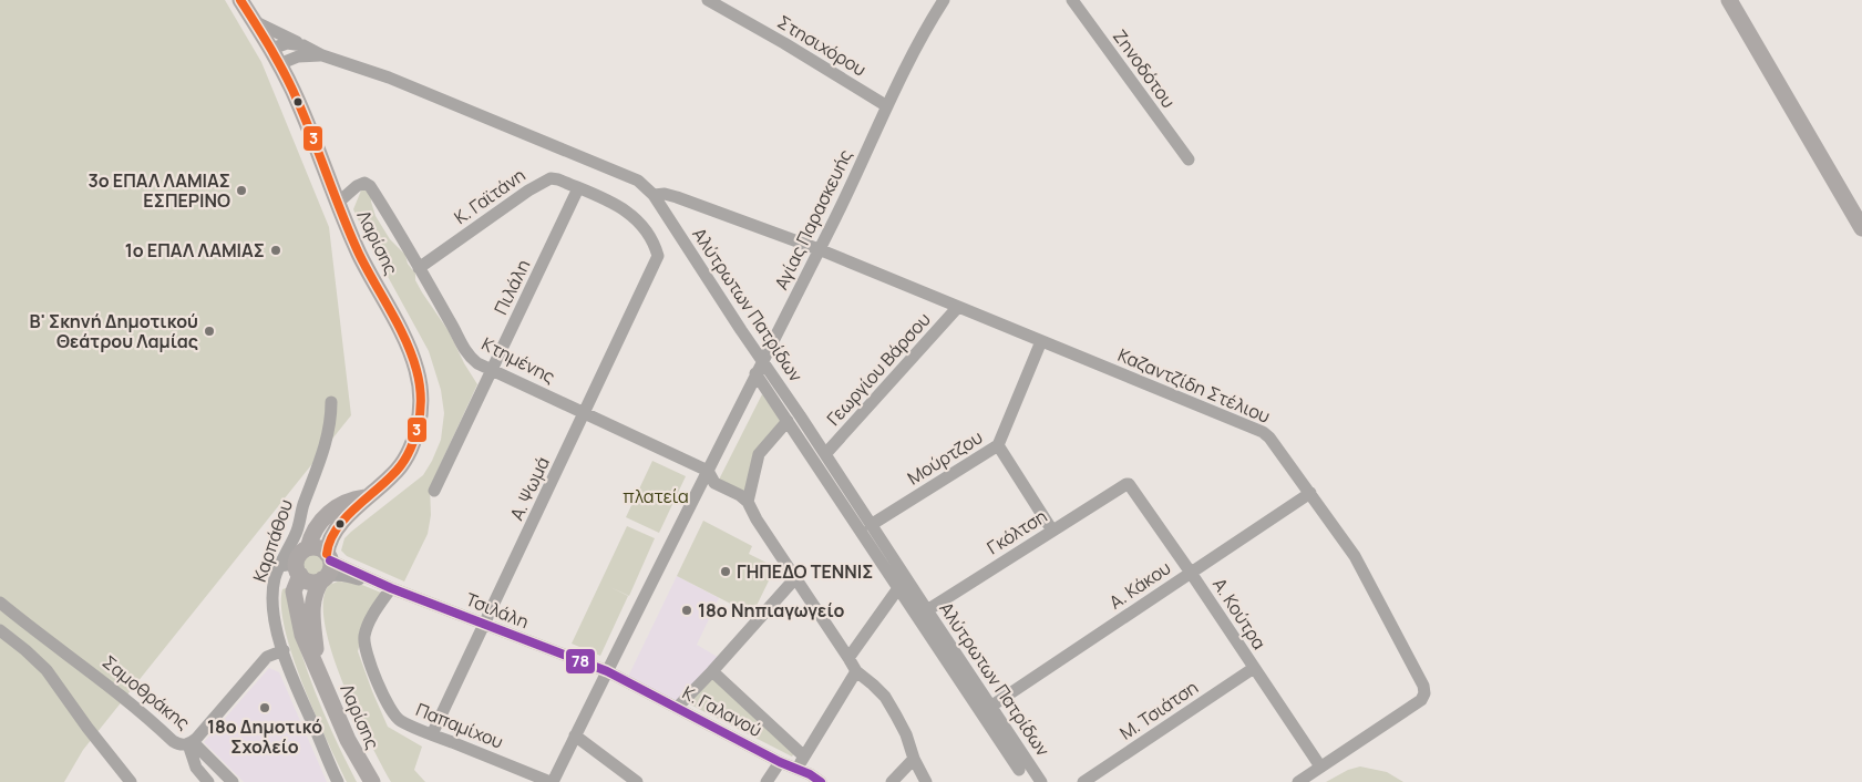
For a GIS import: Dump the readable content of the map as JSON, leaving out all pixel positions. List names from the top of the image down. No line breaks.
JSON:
{"streets":{"main road":["Λαρίσης"],"street":["Στησιχόρου","Ζηνοδότου","Κ. Γαϊτάνη","Αγίας Παρασκευής","Πιλάλη","Αλύτρωτων Πατρίδων","Κτημένης","Γεωργίου Βάρσου","Καζαντζίδη Στέλιου","Μούρτζου","Α. Ψωμά","Γκόλτση","Καρπάθου","Α. Κάκου","Τσιλάλη","Α. Κούτρα","Σαμοθράκης","Μ. Τσιάτση","Κ. Γαλανού","Παπαμίχου"]},"crossings":[["Στησιχόρου","Αγίας Παρασκευής"],["Κ. Γαϊτάνη","Πιλάλη"],["Κ. Γαϊτάνη","Κτημένης"],["Κ. Γαϊτάνη","Α. Ψωμά"],["Αγίας Παρασκευής","Αλύτρωτων Πατρίδων"],["Αγίας Παρασκευής","Κτημένης"],["Αγίας Παρασκευής","Καζαντζίδη Στέλιου"],["Αγίας Παρασκευής","Τσιλάλη"],["Αγίας Παρασκευής","Κ. Γαλανού"],["Αγίας Παρασκευής","Παπαμίχου"],["Λαρίσης","Αλύτρωτων Πατρίδων"],["Λαρίσης","Κτημένης"],["Λαρίσης","Τσιλάλη"],["Πιλάλη","Κτημένης"],["Αλύτρωτων Πατρίδων","Γεωργίου Βάρσου"],["Αλύτρωτων Πατρίδων","Καζαντζίδη Στέλιου"],["Αλύτρωτων Πατρίδων","Μούρτζου"],["Αλύτρωτων Πατρίδων","Γκόλτση"],["Αλύτρωτων Πατρίδων","Α. Κάκου"],["Κτημένης","Α. Ψωμά"],["Γεωργίου Βάρσου","Καζαντζίδη Στέλιου"],["Καζαντζίδη Στέλιου","Μούρτζου"],["Καζαντζίδη Στέλιου","Α. Κάκου"],["Καζαντζίδη Στέλιου","Α. Κούτρα"],["Α. Ψωμά","Τσιλάλη"],["Α. Ψωμά","Παπαμίχου"],["Γκόλτση","Α. Κούτρα"],["Καρπάθου","Σαμοθράκης"],["Α. Κάκου","Α. Κούτρα"],["Τσιλάλη","Κ. Γαλανού"],["Τσιλάλη","Παπαμίχου"],["Α. Κούτρα","Μ. Τσιάτση"]],"parks":["πλατεία"],"places":["3ο ΕΠΑΛ ΛΑΜΙΑΣ ΕΣΠΕΡΙΝΟ","1ο ΕΠΑΛ ΛΑΜΙΑΣ","Β' Σκηνή Δημοτικού Θεάτρου Λαμίας","ΓΗΠΕΔΟ ΤΕΝΝΙΣ","18ο Νηπιαγωγείο","18ο Δημοτικό Σχολείο"],"lines":["transit line 3","transit line 78"]}
